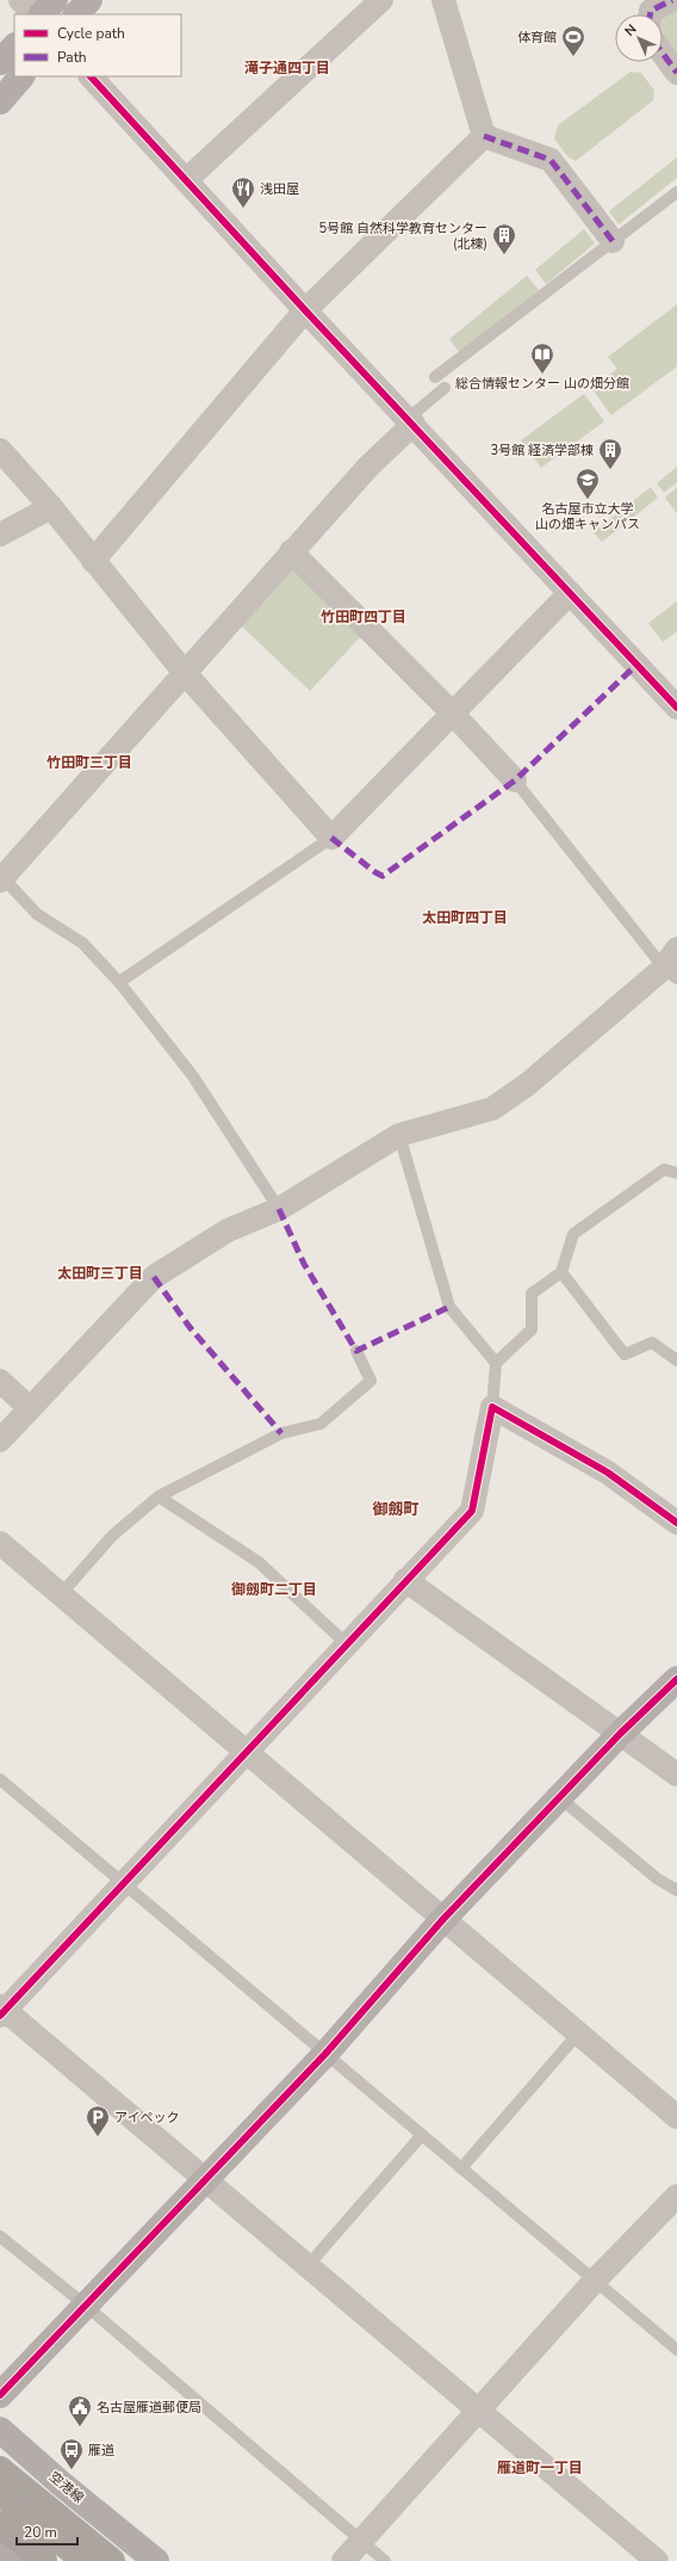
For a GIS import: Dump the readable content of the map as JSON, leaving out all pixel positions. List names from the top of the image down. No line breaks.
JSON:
{"streets":{"main road":["空港線"]},"districts":["滝子通四丁目","竹田町四丁目","竹田町三丁目","太田町四丁目","太田町三丁目","御劔町","御劔町二丁目","雁道町一丁目"],"places":{"sports":["体育館"],"restaurant":["浅田屋"],"building":["5号館 自然科学教育センター (北棟)","3号館 経済学部棟"],"library":["総合情報センター 山の畑分館"],"school or university":["名古屋市立大学 山の畑キャンパス"],"parking":["アイペック"],"public building":["名古屋雁道郵便局"],"bus stop":["雁道"]},"legend":["Cycle path","Path"],"scale_bar":"20 m","north":"top left"}
